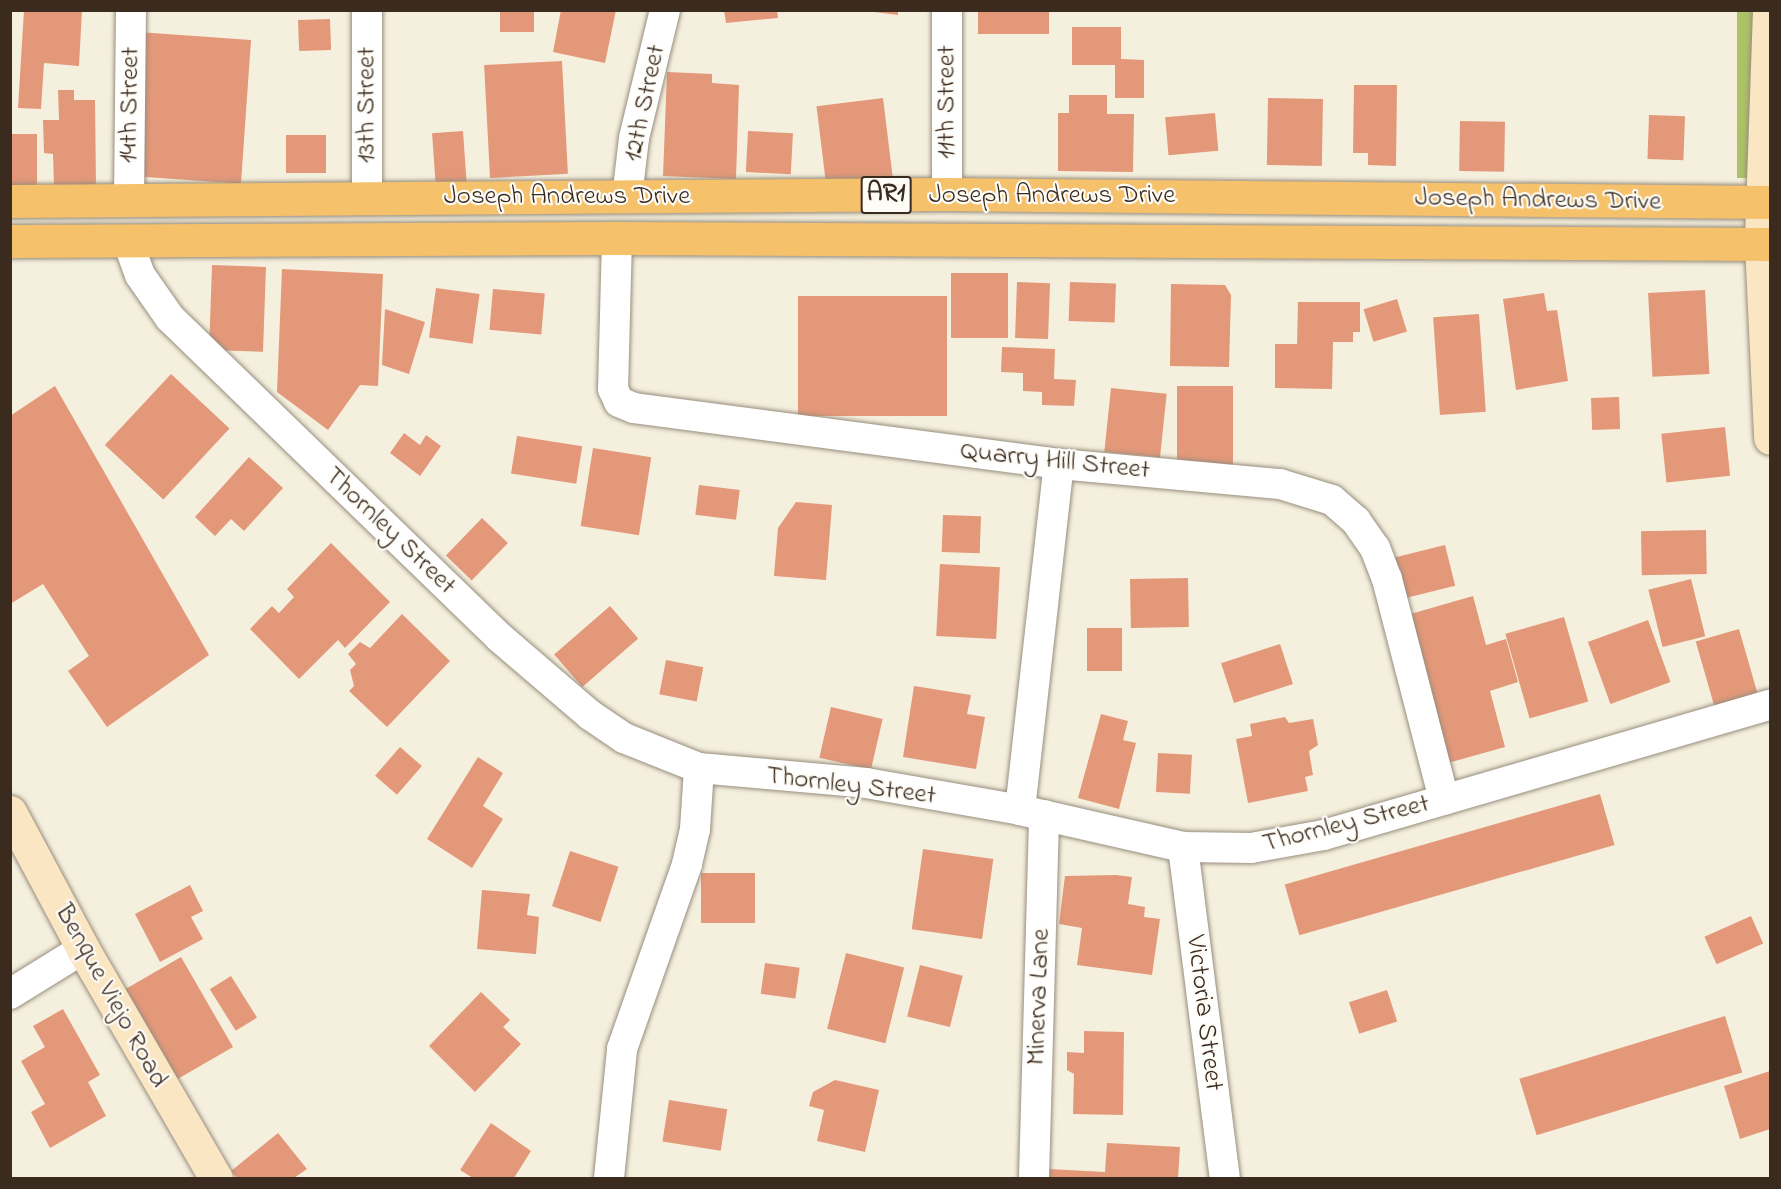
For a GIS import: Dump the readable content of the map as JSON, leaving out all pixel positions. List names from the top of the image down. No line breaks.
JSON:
{"streets":{"highway":["AR1","Joseph Andrews Drive"],"main road":["Benque Viejo Road"],"street":["11th Street","12th Street","14th Street","13th Street","Quarry Hill Street","Thornley Street","Minerva Lane","Victoria Street"]},"crossings":[["11th Street","Joseph Andrews Drive"],["12th Street","Joseph Andrews Drive"],["14th Street","Joseph Andrews Drive"],["13th Street","Joseph Andrews Drive"],["Joseph Andrews Drive","Quarry Hill Street"],["Joseph Andrews Drive","Thornley Street"],["Quarry Hill Street","Thornley Street"],["Quarry Hill Street","Minerva Lane"],["Thornley Street","Minerva Lane"],["Thornley Street","Victoria Street"]]}
